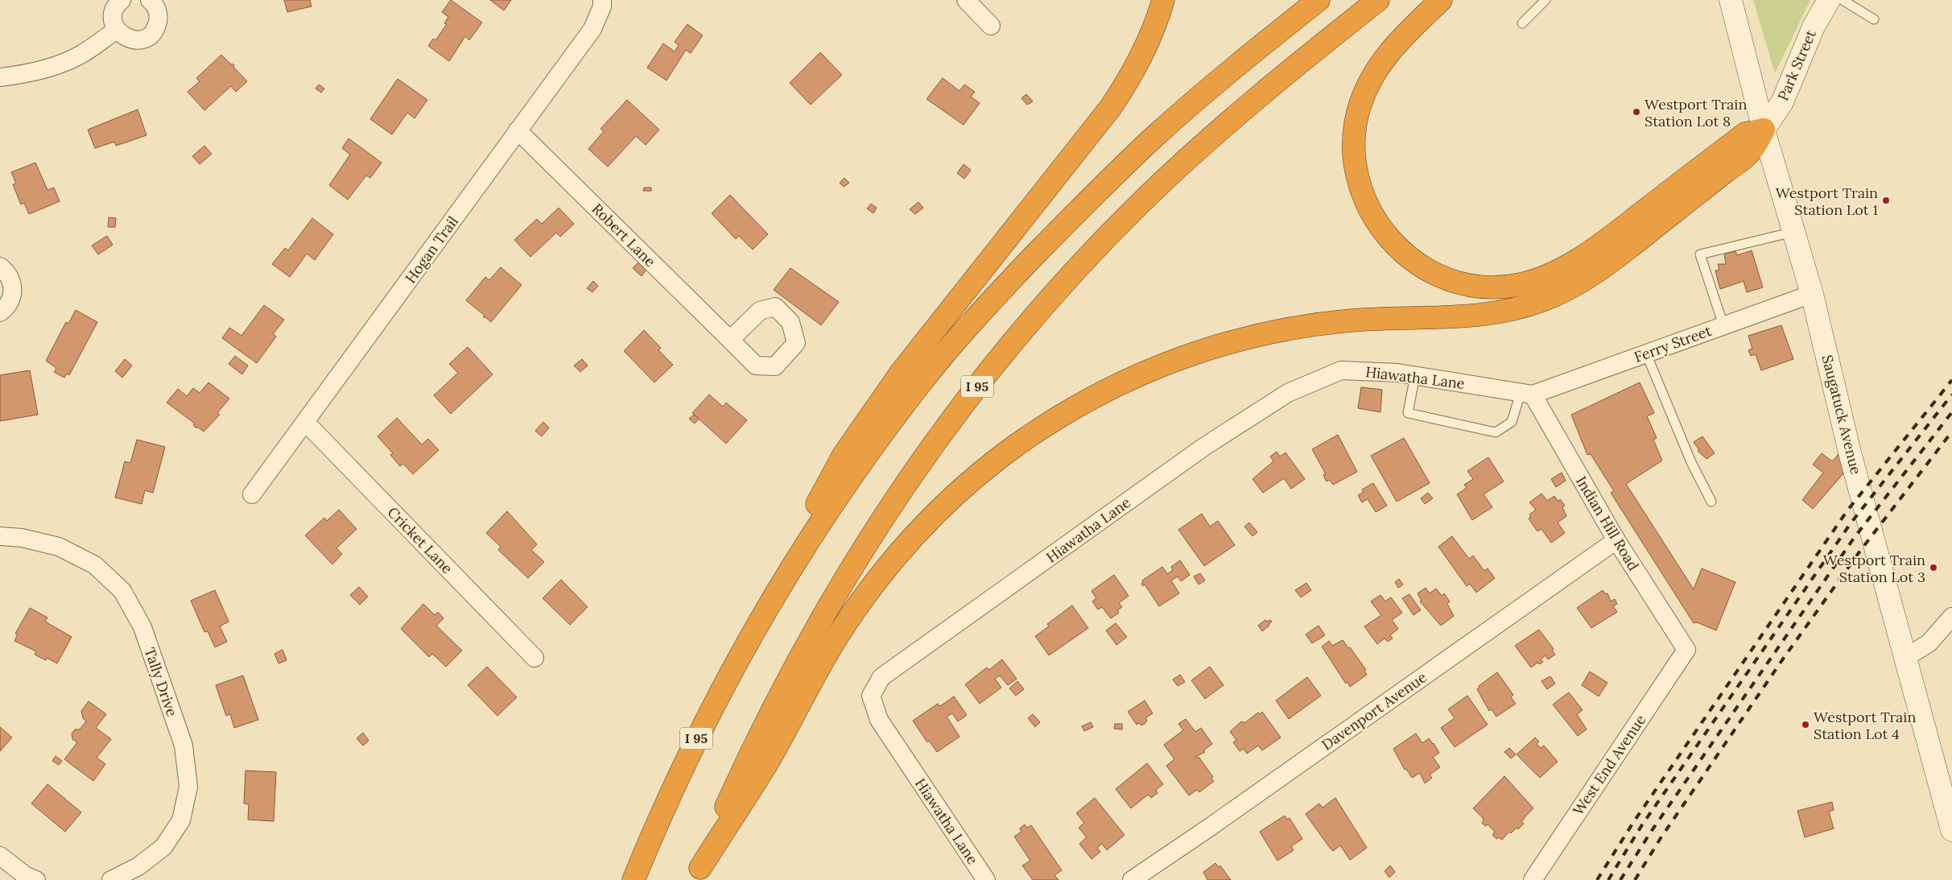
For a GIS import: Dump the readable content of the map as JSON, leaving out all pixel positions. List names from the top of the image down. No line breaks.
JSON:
{"streets":{"highway":["I 95"],"main road":["Park Street","Saugatuck Avenue"],"street":["Robert Lane","Hogan Trail","Ferry Street","Hiawatha Lane","Indian Hill Road","Cricket Lane","Tally Drive","Davenport Avenue","West End Avenue"]},"crossings":[["Park Street","Saugatuck Avenue"],["Robert Lane","Hogan Trail"],["Hogan Trail","Cricket Lane"],["Ferry Street","Hiawatha Lane"],["Ferry Street","Saugatuck Avenue"],["Ferry Street","Indian Hill Road"],["Hiawatha Lane","Indian Hill Road"],["Indian Hill Road","Davenport Avenue"],["Indian Hill Road","West End Avenue"]],"places":["Westport Train Station Lot 8","Westport Train Station Lot 1","Westport Train Station Lot 3","Westport Train Station Lot 4"]}
